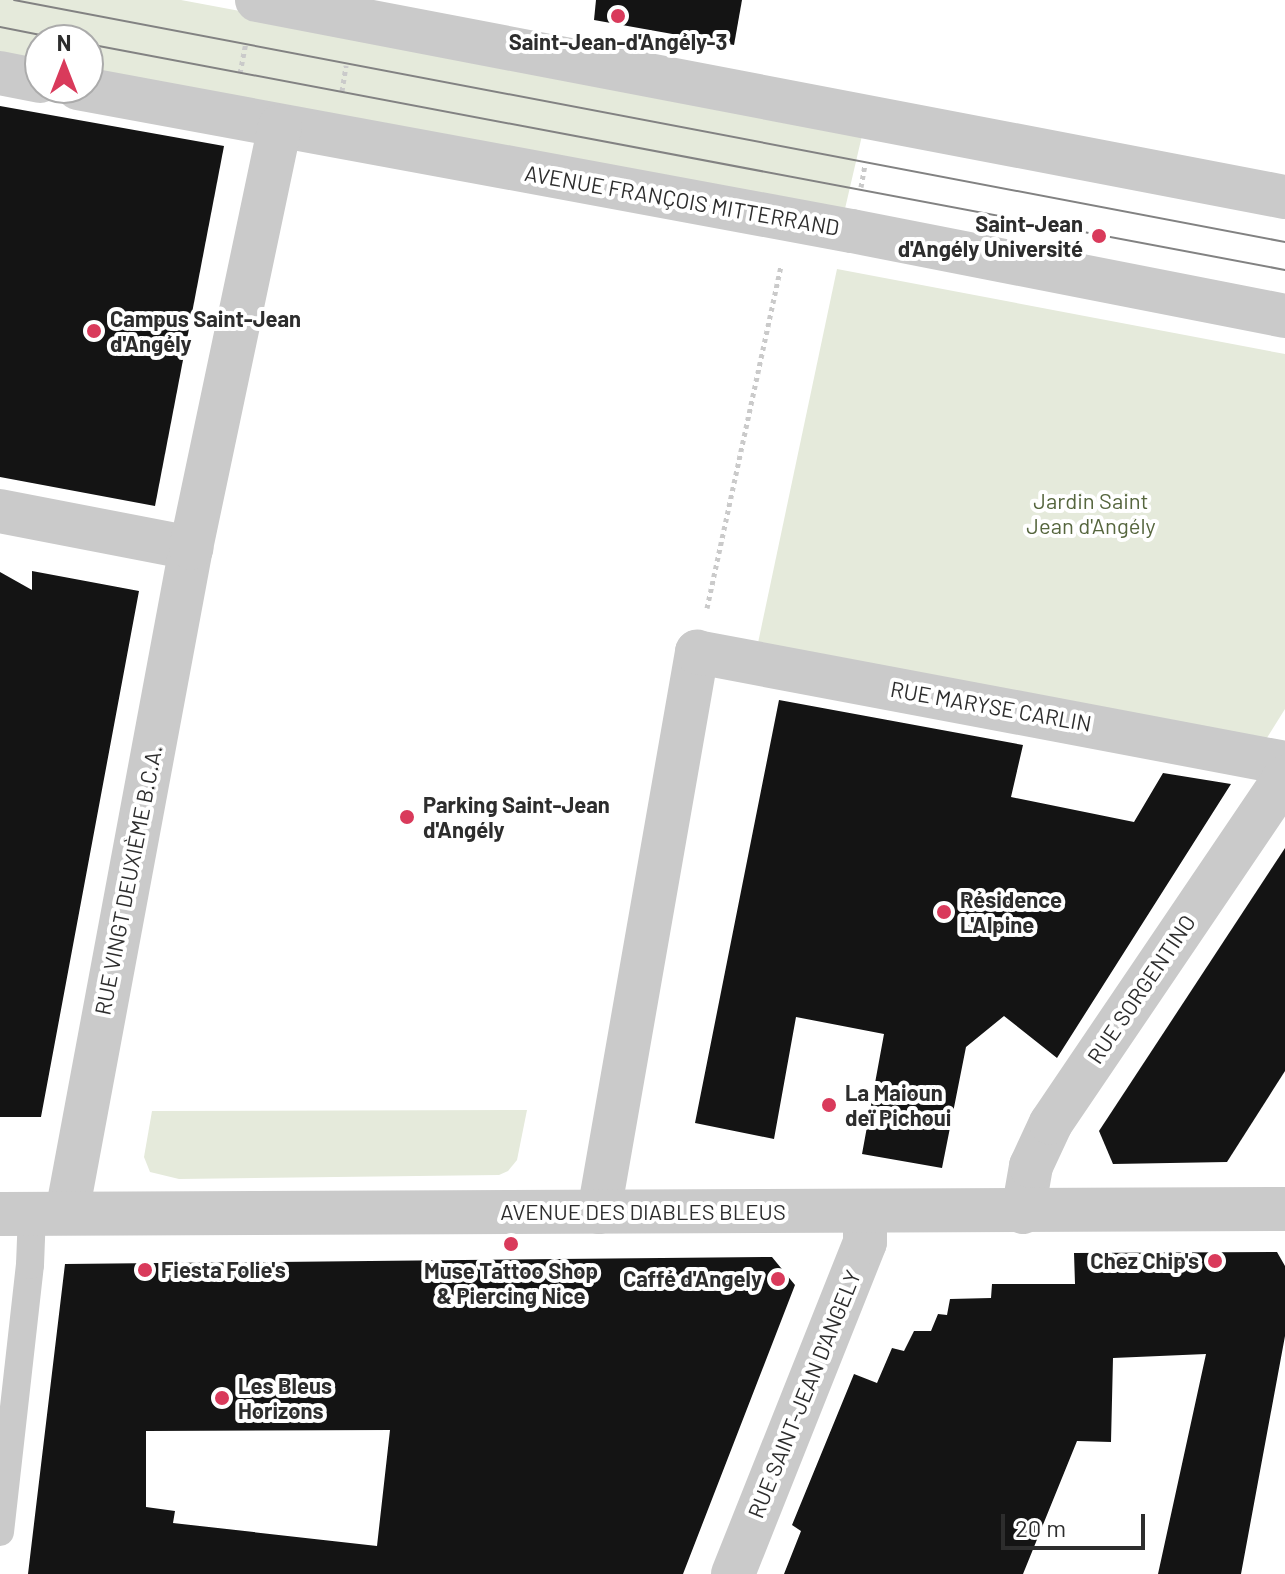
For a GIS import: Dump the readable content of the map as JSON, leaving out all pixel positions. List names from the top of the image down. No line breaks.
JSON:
{"streets":{"street":["AVENUE FRANÇOIS MITTERRAND","RUE MARYSE CARLIN","RUE VINGT DEUXIÈME B.C.A.","RUE SORGENTINO","AVENUE DES DIABLES BLEUS","RUE SAINT-JEAN D'ANGELY"]},"crossings":[["AVENUE FRANÇOIS MITTERRAND","RUE VINGT DEUXIÈME B.C.A."],["RUE VINGT DEUXIÈME B.C.A.","AVENUE DES DIABLES BLEUS"],["RUE SORGENTINO","AVENUE DES DIABLES BLEUS"],["AVENUE DES DIABLES BLEUS","RUE SAINT-JEAN D'ANGELY"]],"parks":["Jardin Saint Jean d'Angély"],"places":["Saint-Jean-d'Angély-3","Saint-Jean d'Angély Université","Campus Saint-Jean d'Angély","Parking Saint-Jean d'Angély","Résidence L'Alpine","La Maioun deï Pichoui","Muse Tattoo Shop & Piercing Nice","Chez Chip's","Fiesta Folie's","Caffé d'Angely","Les Bleus Horizons"],"scale_bar":"20 m","north":"top"}
